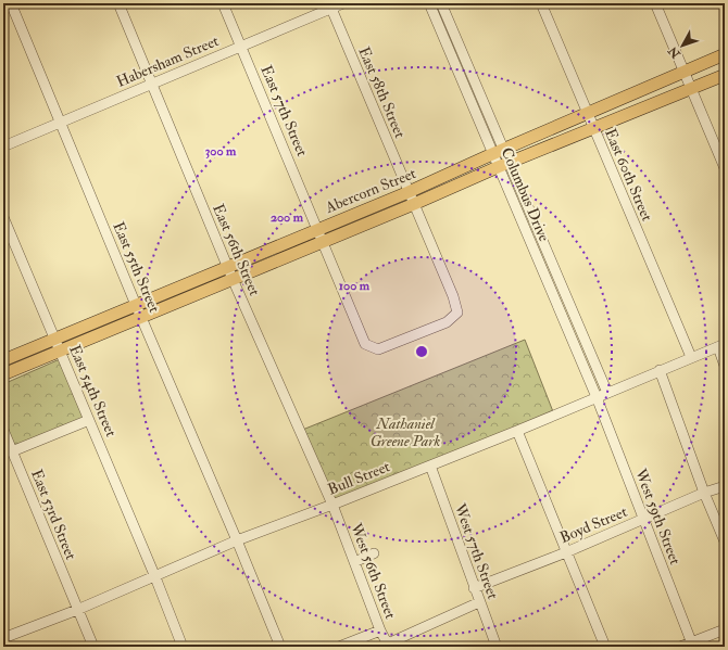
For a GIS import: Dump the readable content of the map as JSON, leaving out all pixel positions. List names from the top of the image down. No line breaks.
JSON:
{"streets":{"main road":["Abercorn Street"],"street":["Habersham Street","East 58th Street","East 57th Street","East 60th Street","Columbus Drive","East 56th Street","East 55th Street","East 54th Street","Bull Street","East 53rd Street","West 59th Street","Boyd Street","West 57th Street","West 56th Street"]},"crossings":[["Habersham Street","East 58th Street"],["Habersham Street","East 57th Street"],["Habersham Street","East 56th Street"],["Habersham Street","East 55th Street"],["East 58th Street","East 57th Street"],["East 58th Street","Abercorn Street"],["East 57th Street","Abercorn Street"],["East 60th Street","Abercorn Street"],["East 60th Street","Bull Street"],["Abercorn Street","Columbus Drive"],["Abercorn Street","East 56th Street"],["Abercorn Street","East 55th Street"],["Abercorn Street","East 54th Street"],["Columbus Drive","Bull Street"],["Columbus Drive","West 59th Street"],["East 56th Street","Bull Street"],["East 56th Street","West 56th Street"],["East 55th Street","Bull Street"],["East 54th Street","Bull Street"],["Bull Street","East 53rd Street"],["Bull Street","West 59th Street"],["Bull Street","West 57th Street"],["Bull Street","West 56th Street"],["West 59th Street","Boyd Street"],["Boyd Street","West 57th Street"]],"parks":["Nathaniel Greene Park"],"north":"bottom left","rings":["300 m","200 m","100 m"]}
